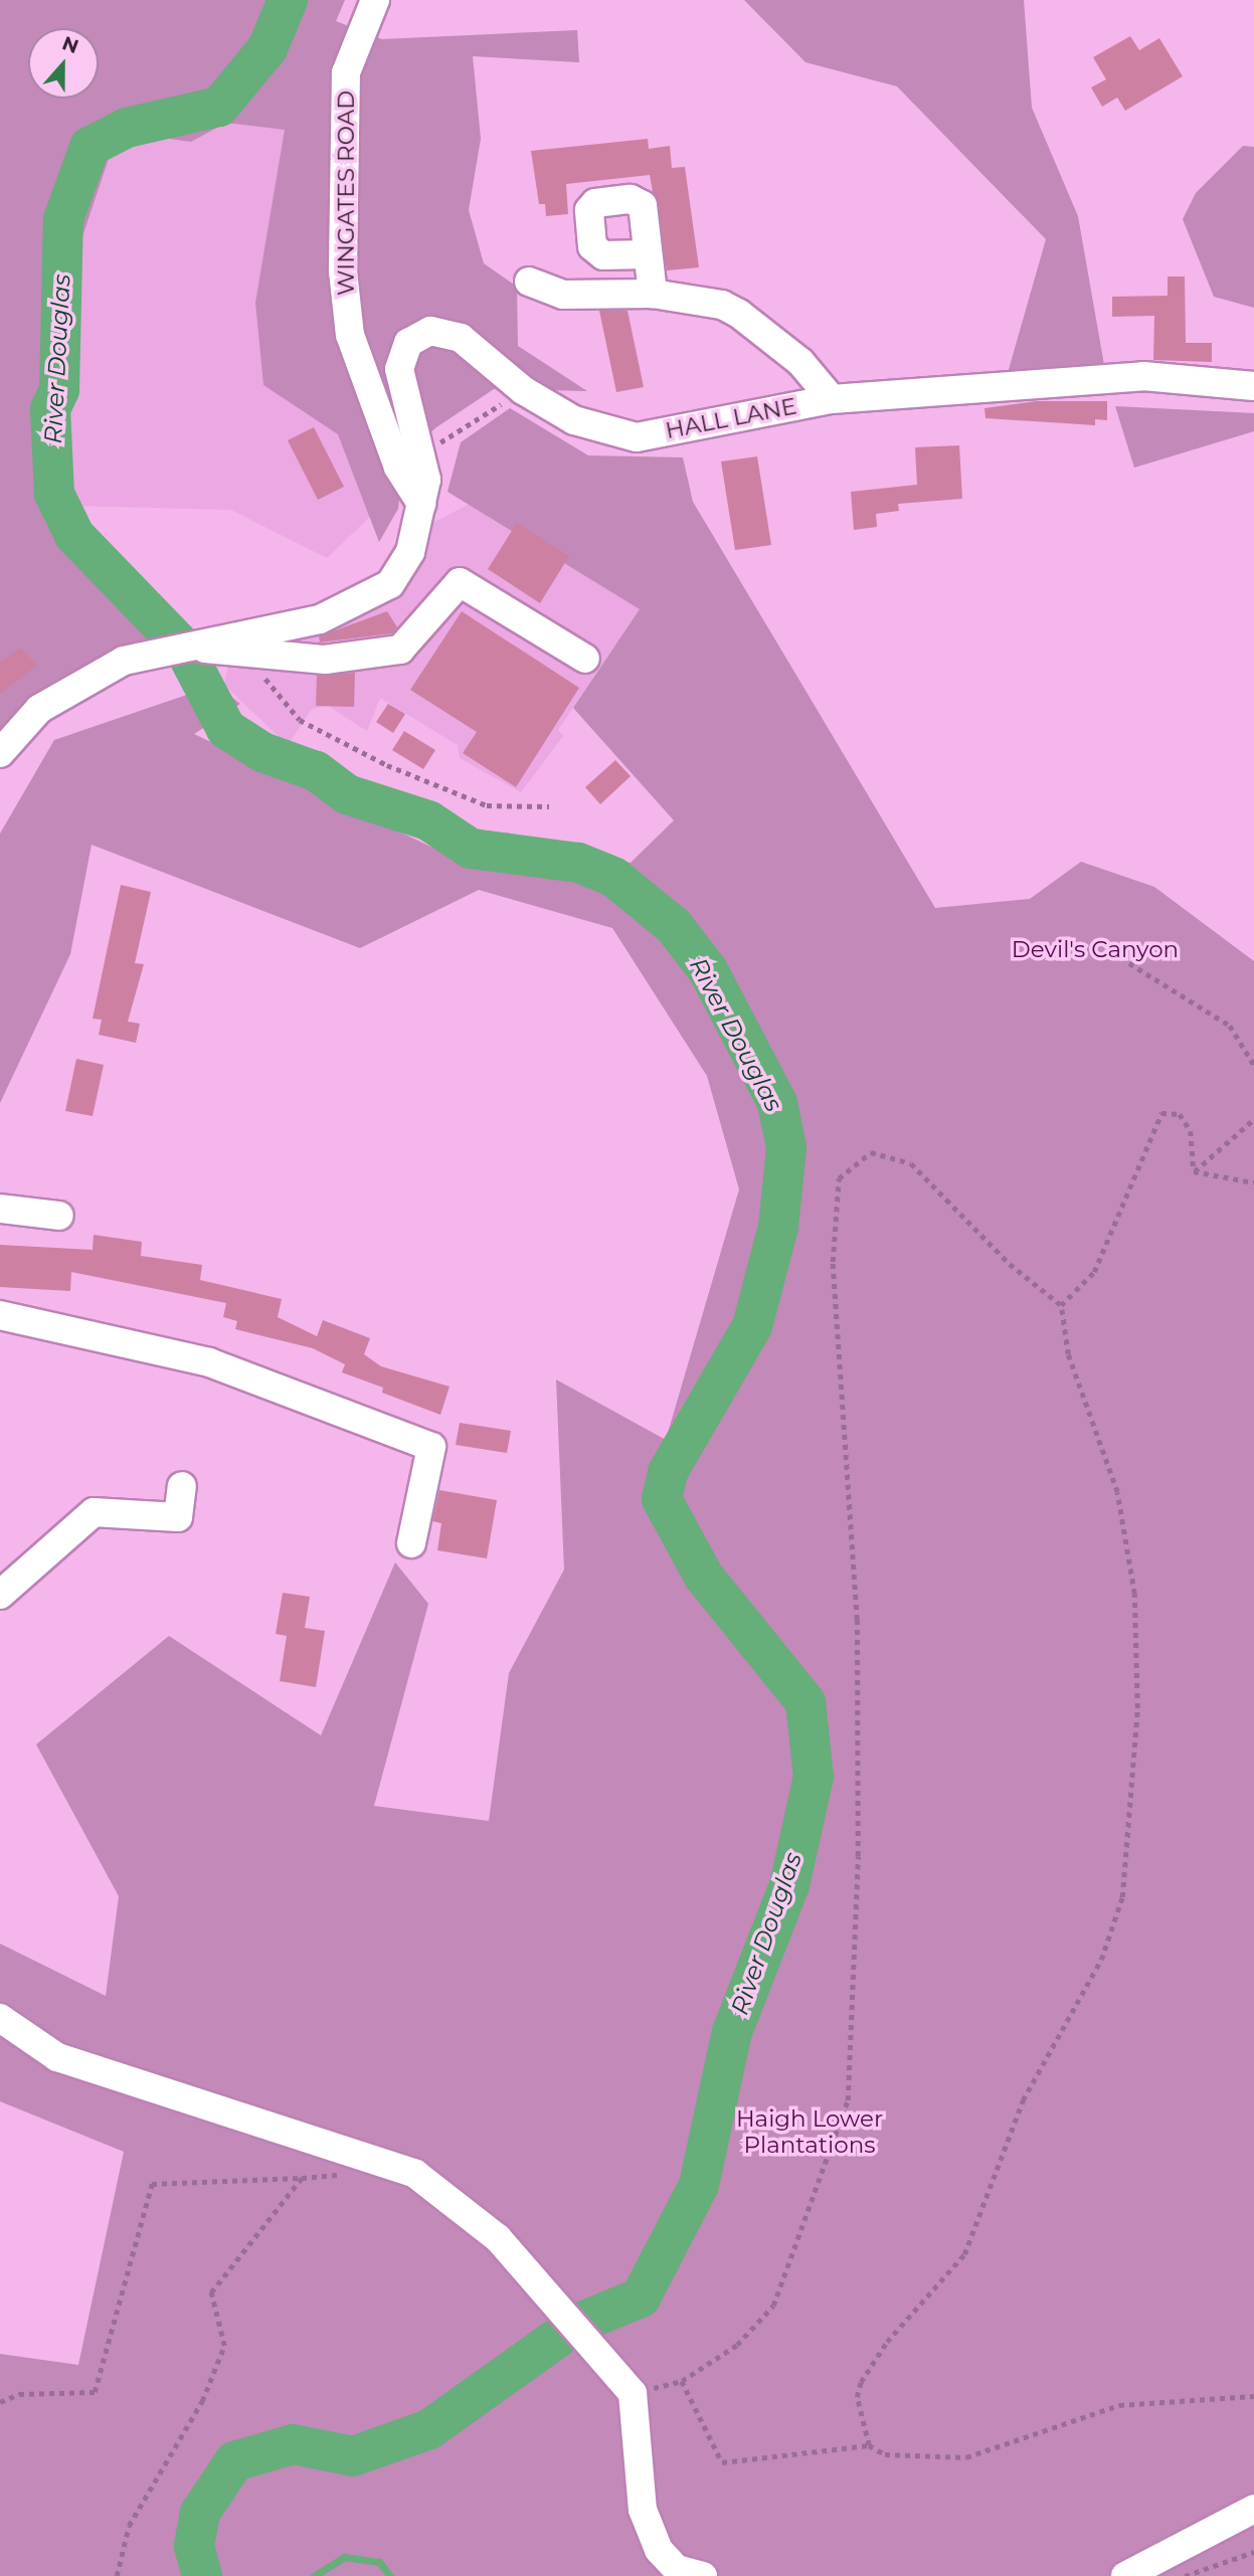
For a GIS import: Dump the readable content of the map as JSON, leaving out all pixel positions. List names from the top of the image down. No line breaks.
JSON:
{"streets":{"street":["WINGATES ROAD","HALL LANE"]},"crossings":[["WINGATES ROAD","HALL LANE"]],"water":["River Douglas"],"parks":["Devil's Canyon","Haigh Lower Plantations"],"north":"top"}
